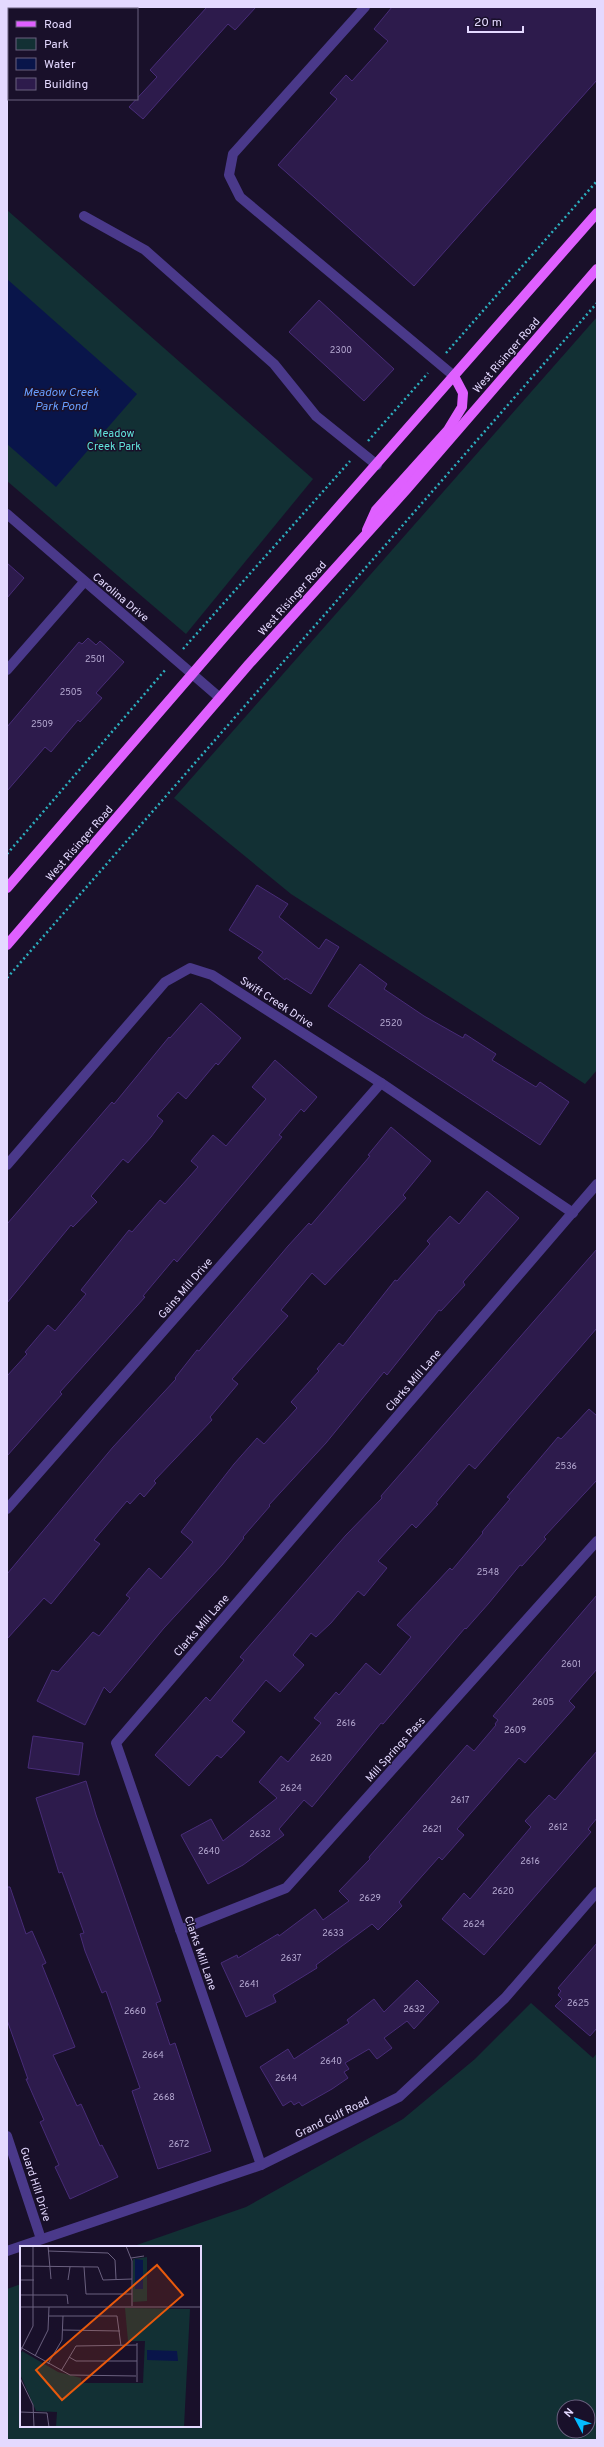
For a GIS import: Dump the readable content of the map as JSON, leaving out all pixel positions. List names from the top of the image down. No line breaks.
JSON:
{"streets":{"main road":["West Risinger Road"],"street":["Carolina Drive","Swift Creek Drive","Gains Mill Drive","Clarks Mill Lane","Mill Springs Pass","Grand Gulf Road","Guard Hill Drive"]},"crossings":[["West Risinger Road","Carolina Drive"],["Swift Creek Drive","Gains Mill Drive"],["Swift Creek Drive","Clarks Mill Lane"],["Clarks Mill Lane","Mill Springs Pass"],["Clarks Mill Lane","Grand Gulf Road"],["Grand Gulf Road","Guard Hill Drive"]],"water":["Meadow Creek Park Pond"],"parks":["Meadow Creek Park"],"house_numbers":["2300","2501","2505","2509","2520","2536","2548","2601","2605","2616","2609","2620","2624","2617","2612","2621","2632","2640","2616","2620","2629","2624","2633","2637","2641","2625","2632","2660","2664","2640","2644","2668","2672"],"legend":["Road","Park","Water","Building"],"scale_bar":"20 m","north":"top left"}
